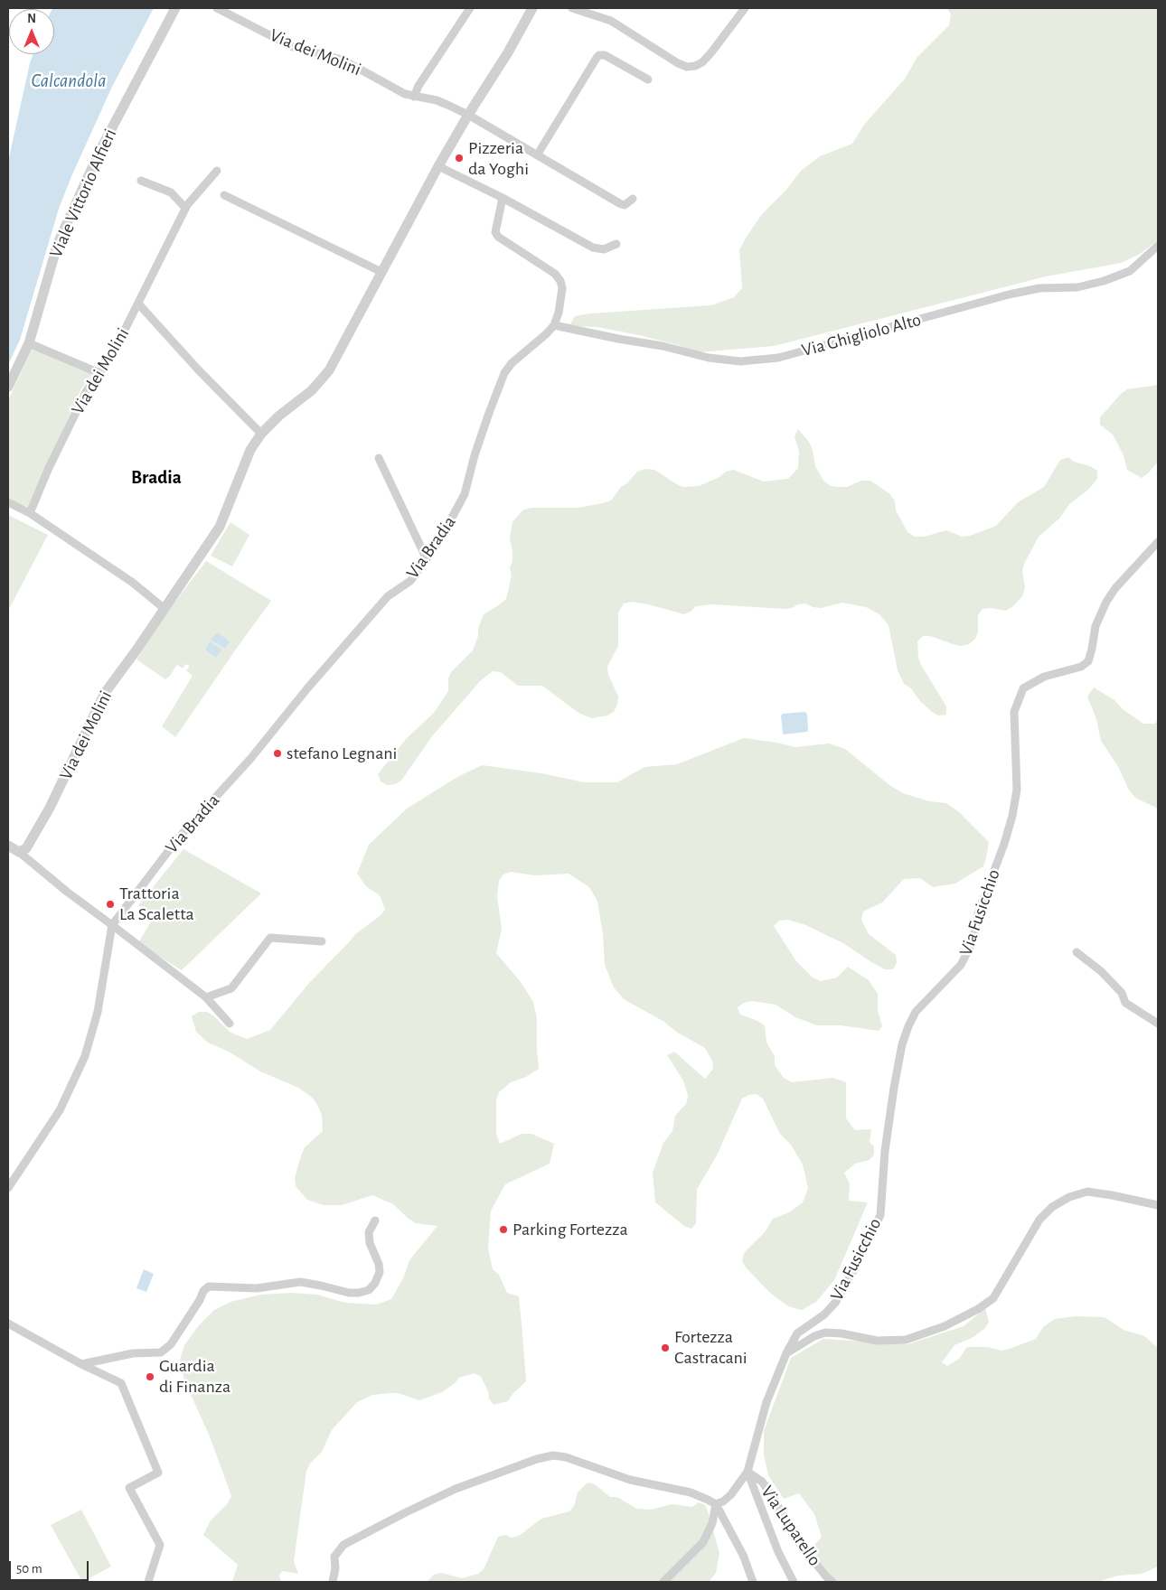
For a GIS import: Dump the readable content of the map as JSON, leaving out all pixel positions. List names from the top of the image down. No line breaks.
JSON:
{"streets":{"street":["Via dei Molini","Viale Vittorio Alfieri","Via Ghigliolo Alto","Via Bradia","Via Fusicchio","Via Luparello"]},"crossings":[["Via Ghigliolo Alto","Via Bradia"]],"districts":["Bradia"],"water":["Calcandola"],"places":["Pizzeria da Yoghi","stefano Legnani","Trattoria La Scaletta","Parking Fortezza","Fortezza Castracani","Guardia di Finanza"],"scale_bar":"50 m","north":"top"}
